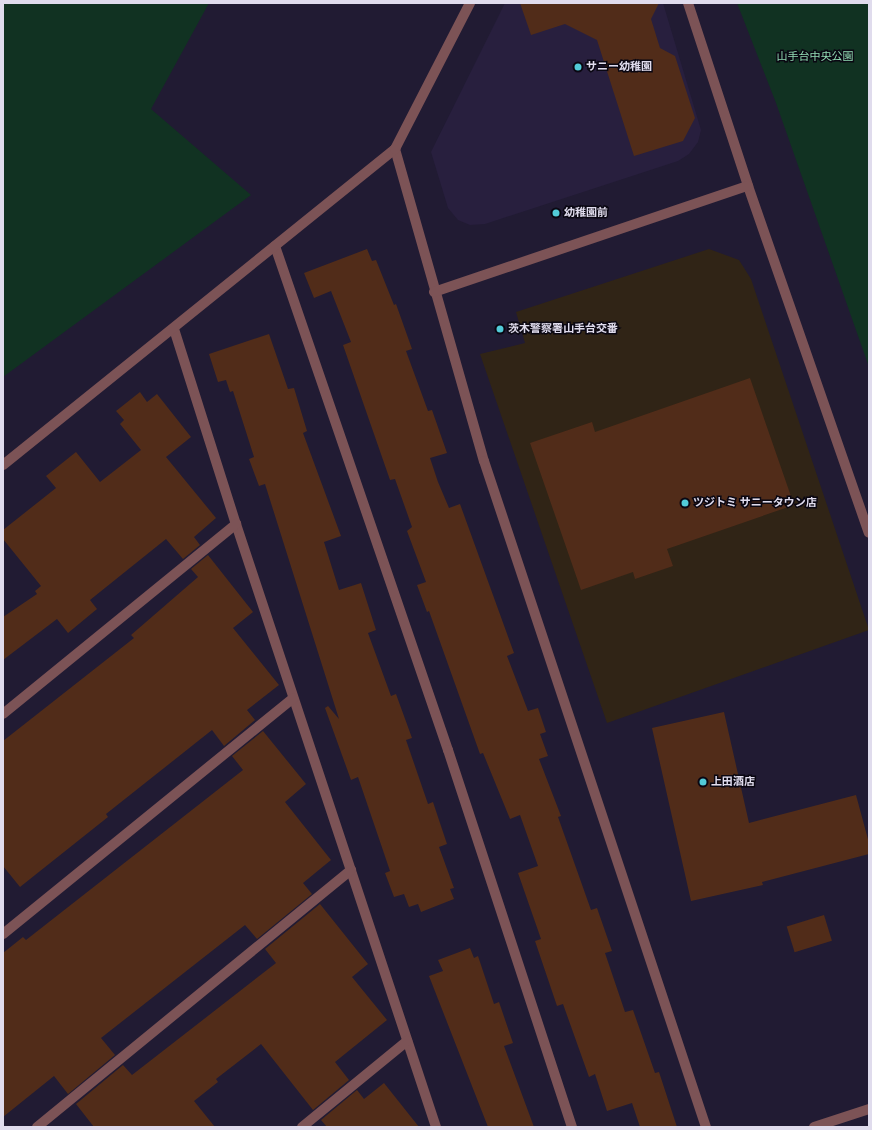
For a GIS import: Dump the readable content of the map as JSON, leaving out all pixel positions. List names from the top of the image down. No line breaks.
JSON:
{"parks":["山手台中央公園"],"places":["サニー幼稚園","幼稚園前","茨木警察署山手台交番","ツジトミ サニータウン店","上田酒店"]}
